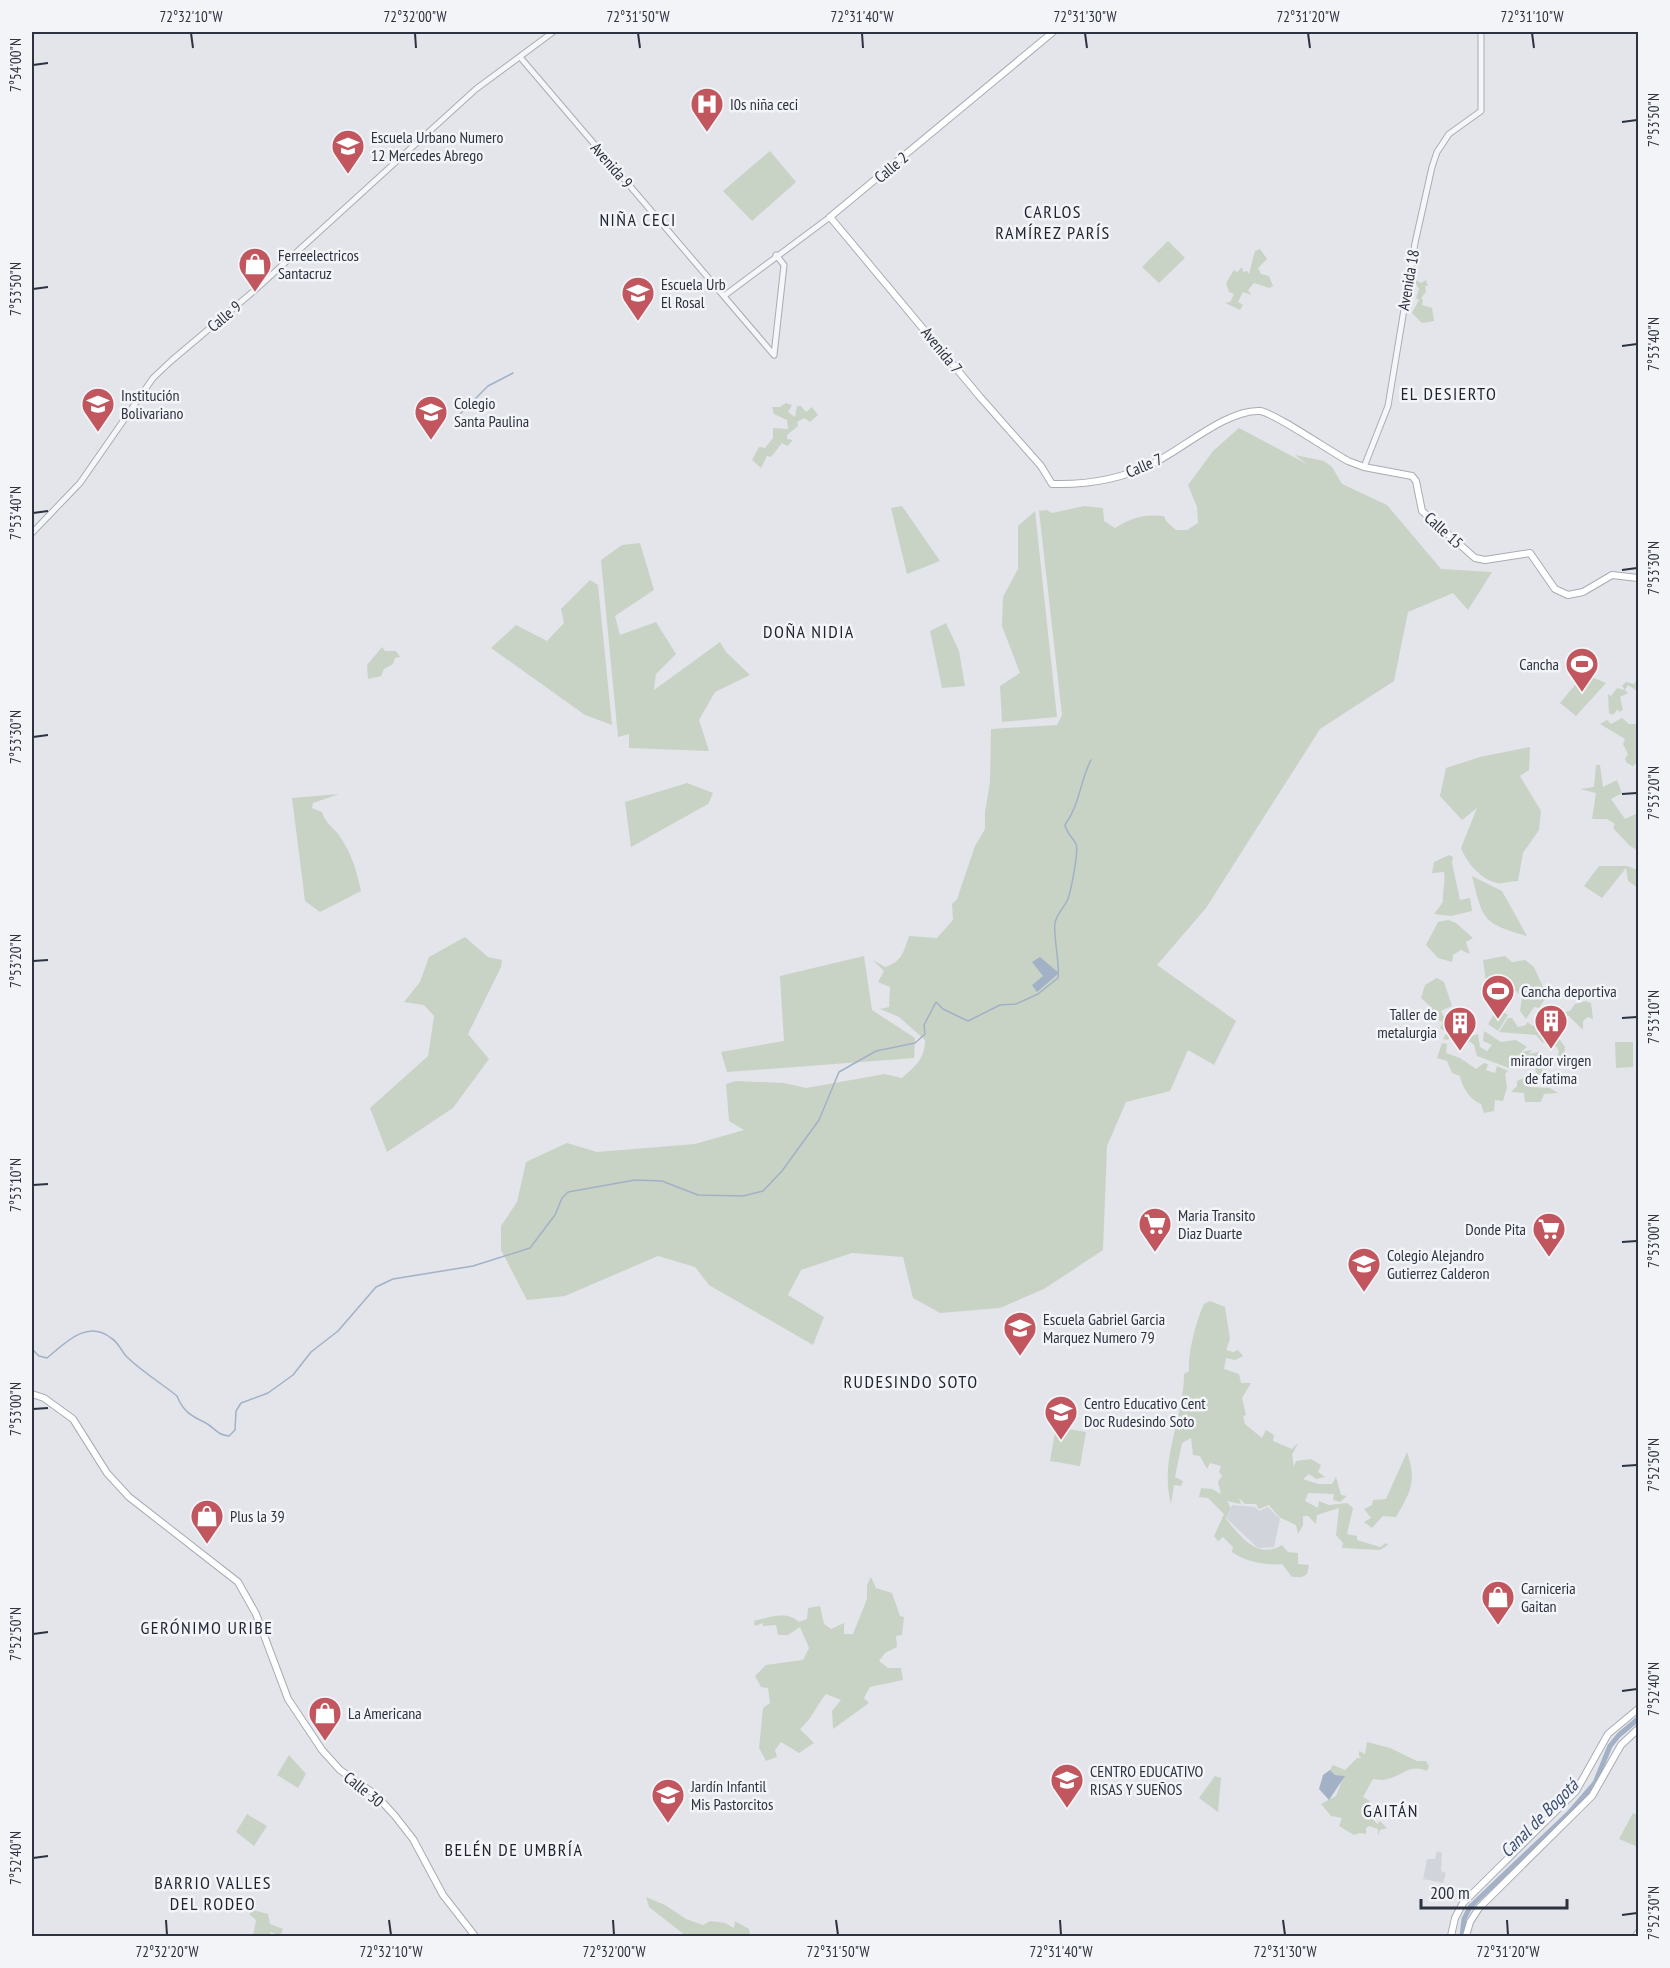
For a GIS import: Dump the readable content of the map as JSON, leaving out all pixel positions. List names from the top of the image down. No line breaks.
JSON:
{"streets":{"main road":["Calle 2","Avenida 7","Calle 7","Calle 15","Calle 30"],"street":["Avenida 9","Avenida 18","Calle 9"]},"crossings":[["Avenida 9","Calle 2"],["Avenida 9","Calle 9"],["Calle 2","Avenida 7"],["Avenida 18","Calle 15"],["Avenida 7","Calle 7"],["Calle 7","Calle 15"]],"districts":["CARLOS RAMÍREZ PARÍS","NIÑA CECI","EL DESIERTO","DOÑA NIDIA","RUDESINDO SOTO","GERÓNIMO URIBE","GAITÁN","BELÉN DE UMBRÍA","BARRIO VALLES DEL RODEO"],"water":["Canal de Bogotá"],"places":{"hospital":["I0s niña ceci"],"school or university":["Escuela Urbano Numero 12 Mercedes Abrego","Escuela Urb El Rosal","Institución Bolivariano","Colegio Santa Paulina","Colegio Alejandro Gutierrez Calderon","Escuela Gabriel Garcia Marquez Numero 79","Centro Educativo Cent Doc Rudesindo Soto","CENTRO EDUCATIVO RISAS Y SUEÑOS","Jardín Infantil Mis Pastorcitos"],"shop":["Ferreelectricos Santacruz","Plus la 39","Carniceria Gaitan","La Americana"],"sports":["Cancha","Cancha deportiva"],"building":["mirador virgen de fatima","Taller de metalurgia"],"supermarket":["Maria Transito Diaz Duarte","Donde Pita"]},"scale_bar":"200 m","coordinates":["72°32'10\"W","72°32'00\"W","72°31'50\"W","72°31'40\"W","72°31'30\"W","72°31'20\"W","72°31'10\"W","7°54'00\"N","7°53'50\"N","7°53'40\"N","7°53'30\"N","7°53'20\"N","7°53'10\"N","7°53'00\"N","7°52'50\"N","7°52'40\"N","7°52'30\"N","72°32'20\"W"]}
